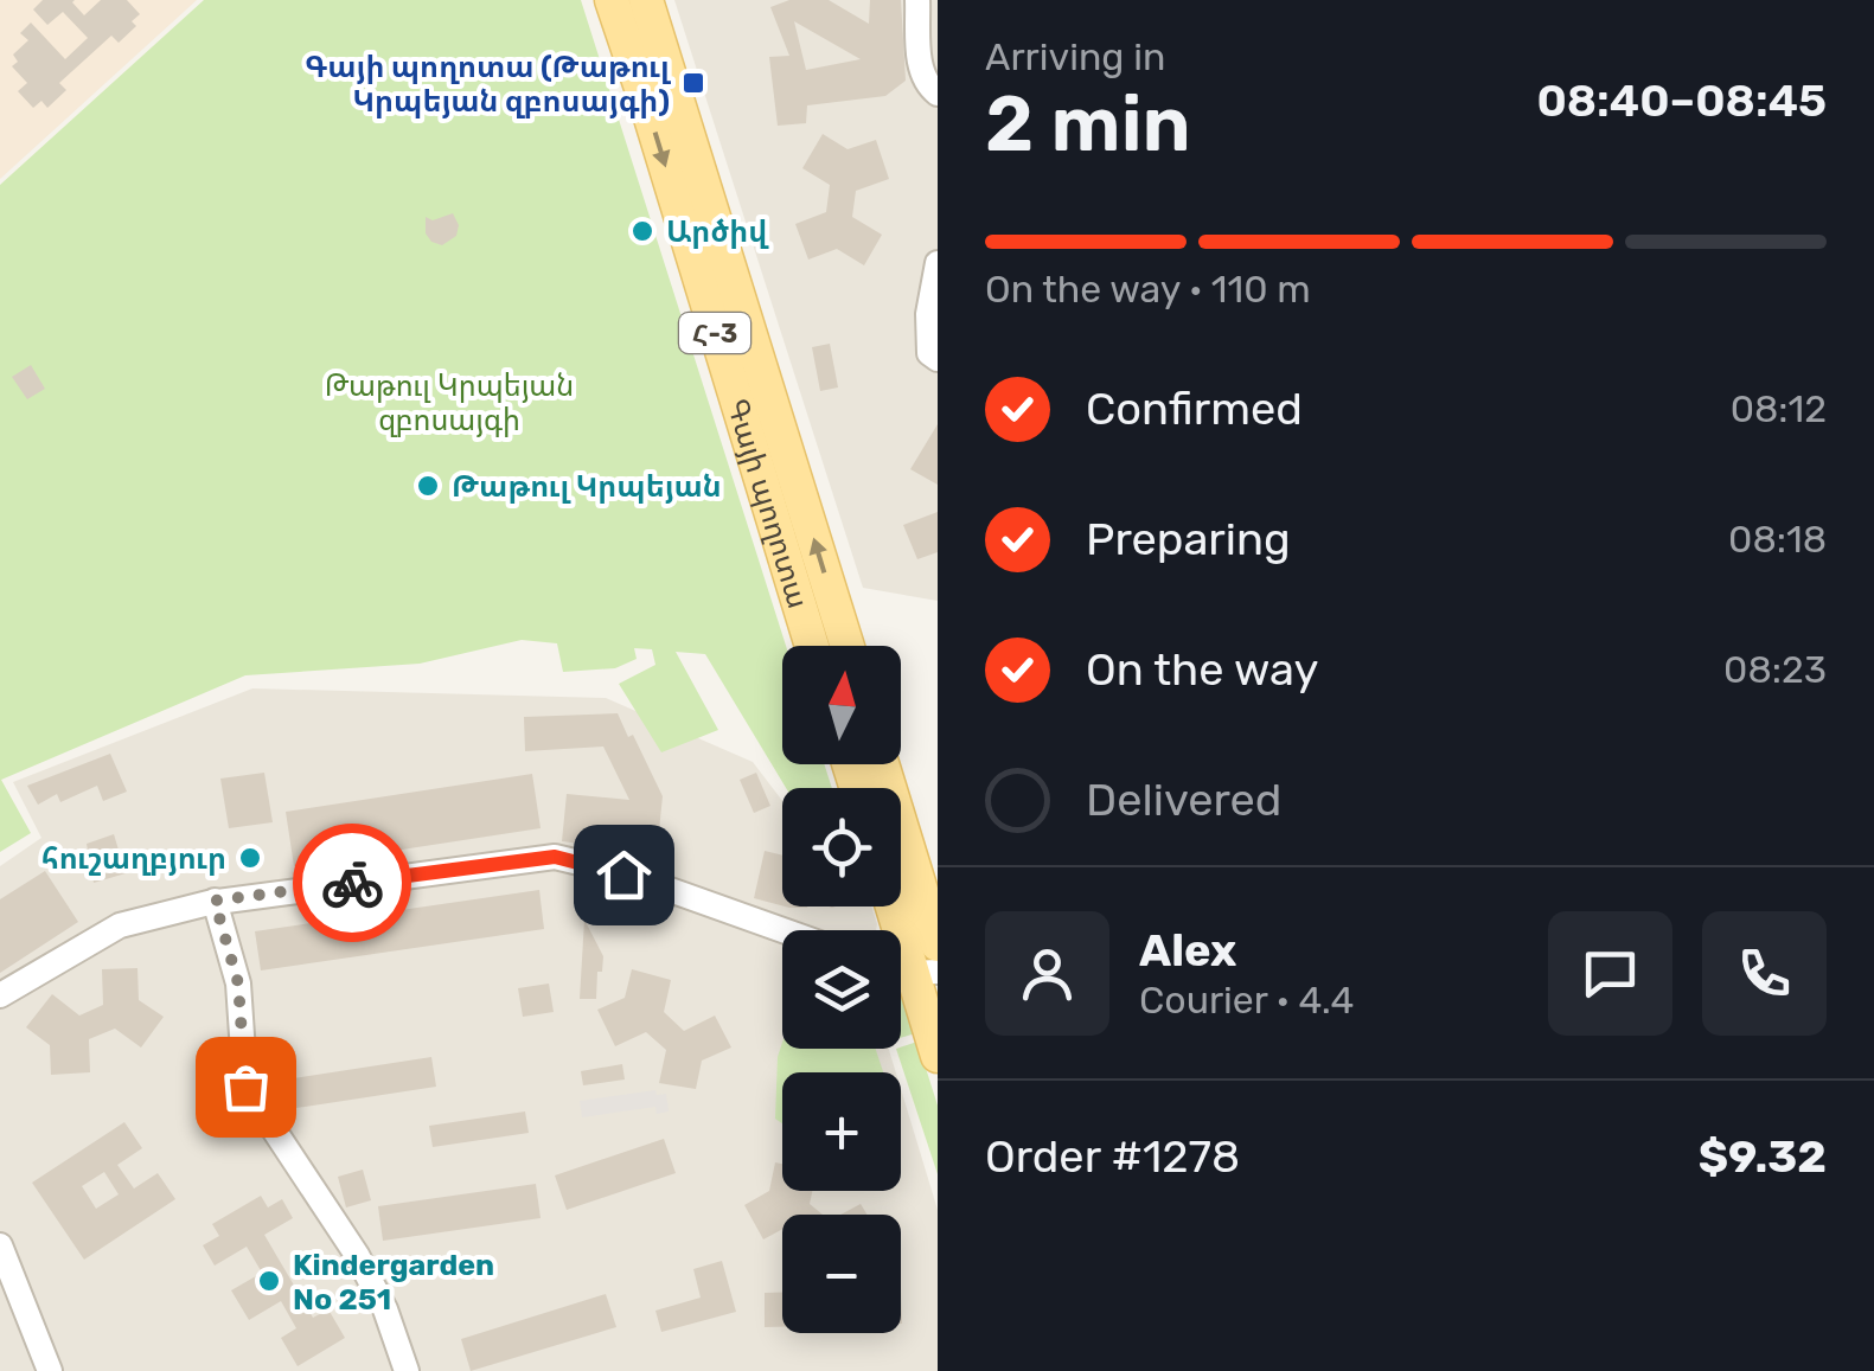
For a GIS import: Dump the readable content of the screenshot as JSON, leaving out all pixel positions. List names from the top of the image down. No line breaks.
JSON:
{"streets":{"main road":["Հ-3","Գայի պողոտա"]},"parks":["Թաթուլ Կրպեյան զբոսայգի"],"places":{"transit":["Գայի պողոտա (Թաթուլ Կրպեյան զբոսայգի)"],"other":["Արծիվ","Թաթուլ Կրպեյան","հուշաղբյուր","Kindergarden No 251"]},"north":"top","page":{"heading":["2 min","Arriving in","08:40–08:45"],"panel":["Alex","Courier · 4.4","Order #1278","$9.32"],"bar":"On the way · 110 m","list":[["Confirmed","08:12"],["Preparing","08:18"],["On the way","08:23"],"Delivered"],"map_buttons":["+","−"]}}
